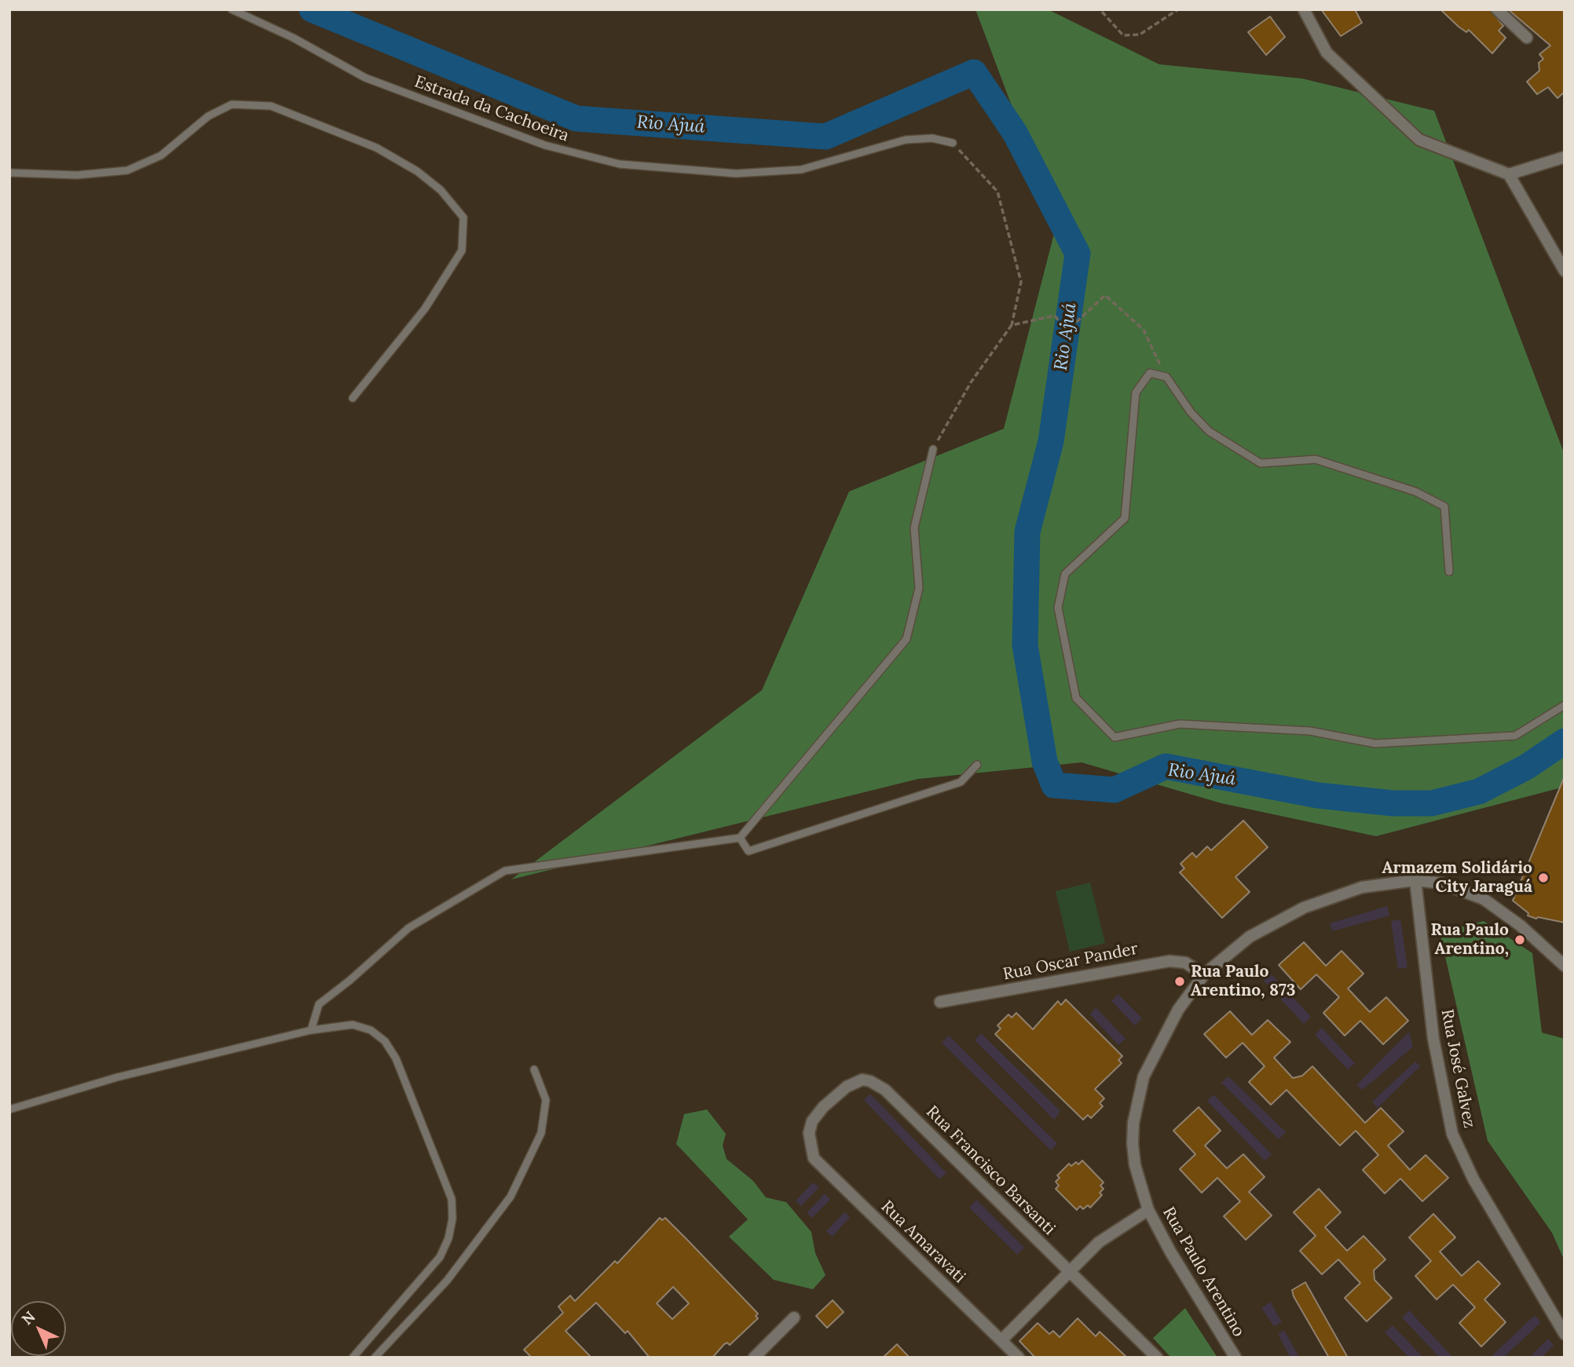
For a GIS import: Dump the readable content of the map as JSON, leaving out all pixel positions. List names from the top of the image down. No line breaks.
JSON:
{"streets":{"street":["Rua Oscar Pander","Rua José Galvez","Rua Francisco Barsanti","Rua Amaravati","Rua Paulo Arentino"],"lane":["Estrada da Cachoeira"]},"crossings":[["Rua Oscar Pander","Rua Paulo Arentino"],["Rua José Galvez","Rua Paulo Arentino"],["Rua Francisco Barsanti","Rua Amaravati"]],"water":["Rio Ajuá"],"places":["Armazem Solidário City Jaraguá","Rua Paulo Arentino,","Rua Paulo Arentino, 873"],"north":"top left"}
